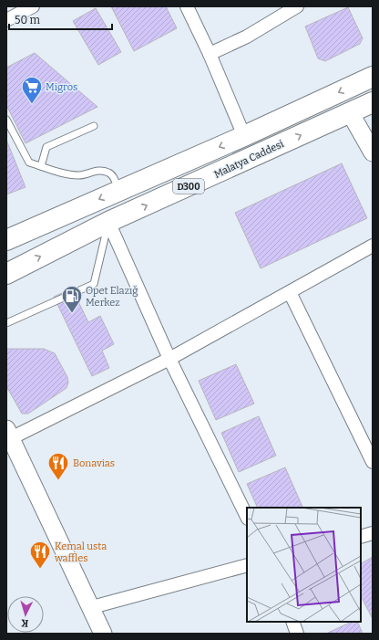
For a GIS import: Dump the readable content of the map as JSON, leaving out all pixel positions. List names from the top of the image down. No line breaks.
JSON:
{"streets":{"highway":["Malatya Caddesi","D300"]},"places":{"supermarket":["Migros"],"fuel station":["Opet Elazığ Merkez"],"restaurant":["Bonavias","Kemal usta waffles"]},"scale_bar":"50 m","north":"bottom"}
